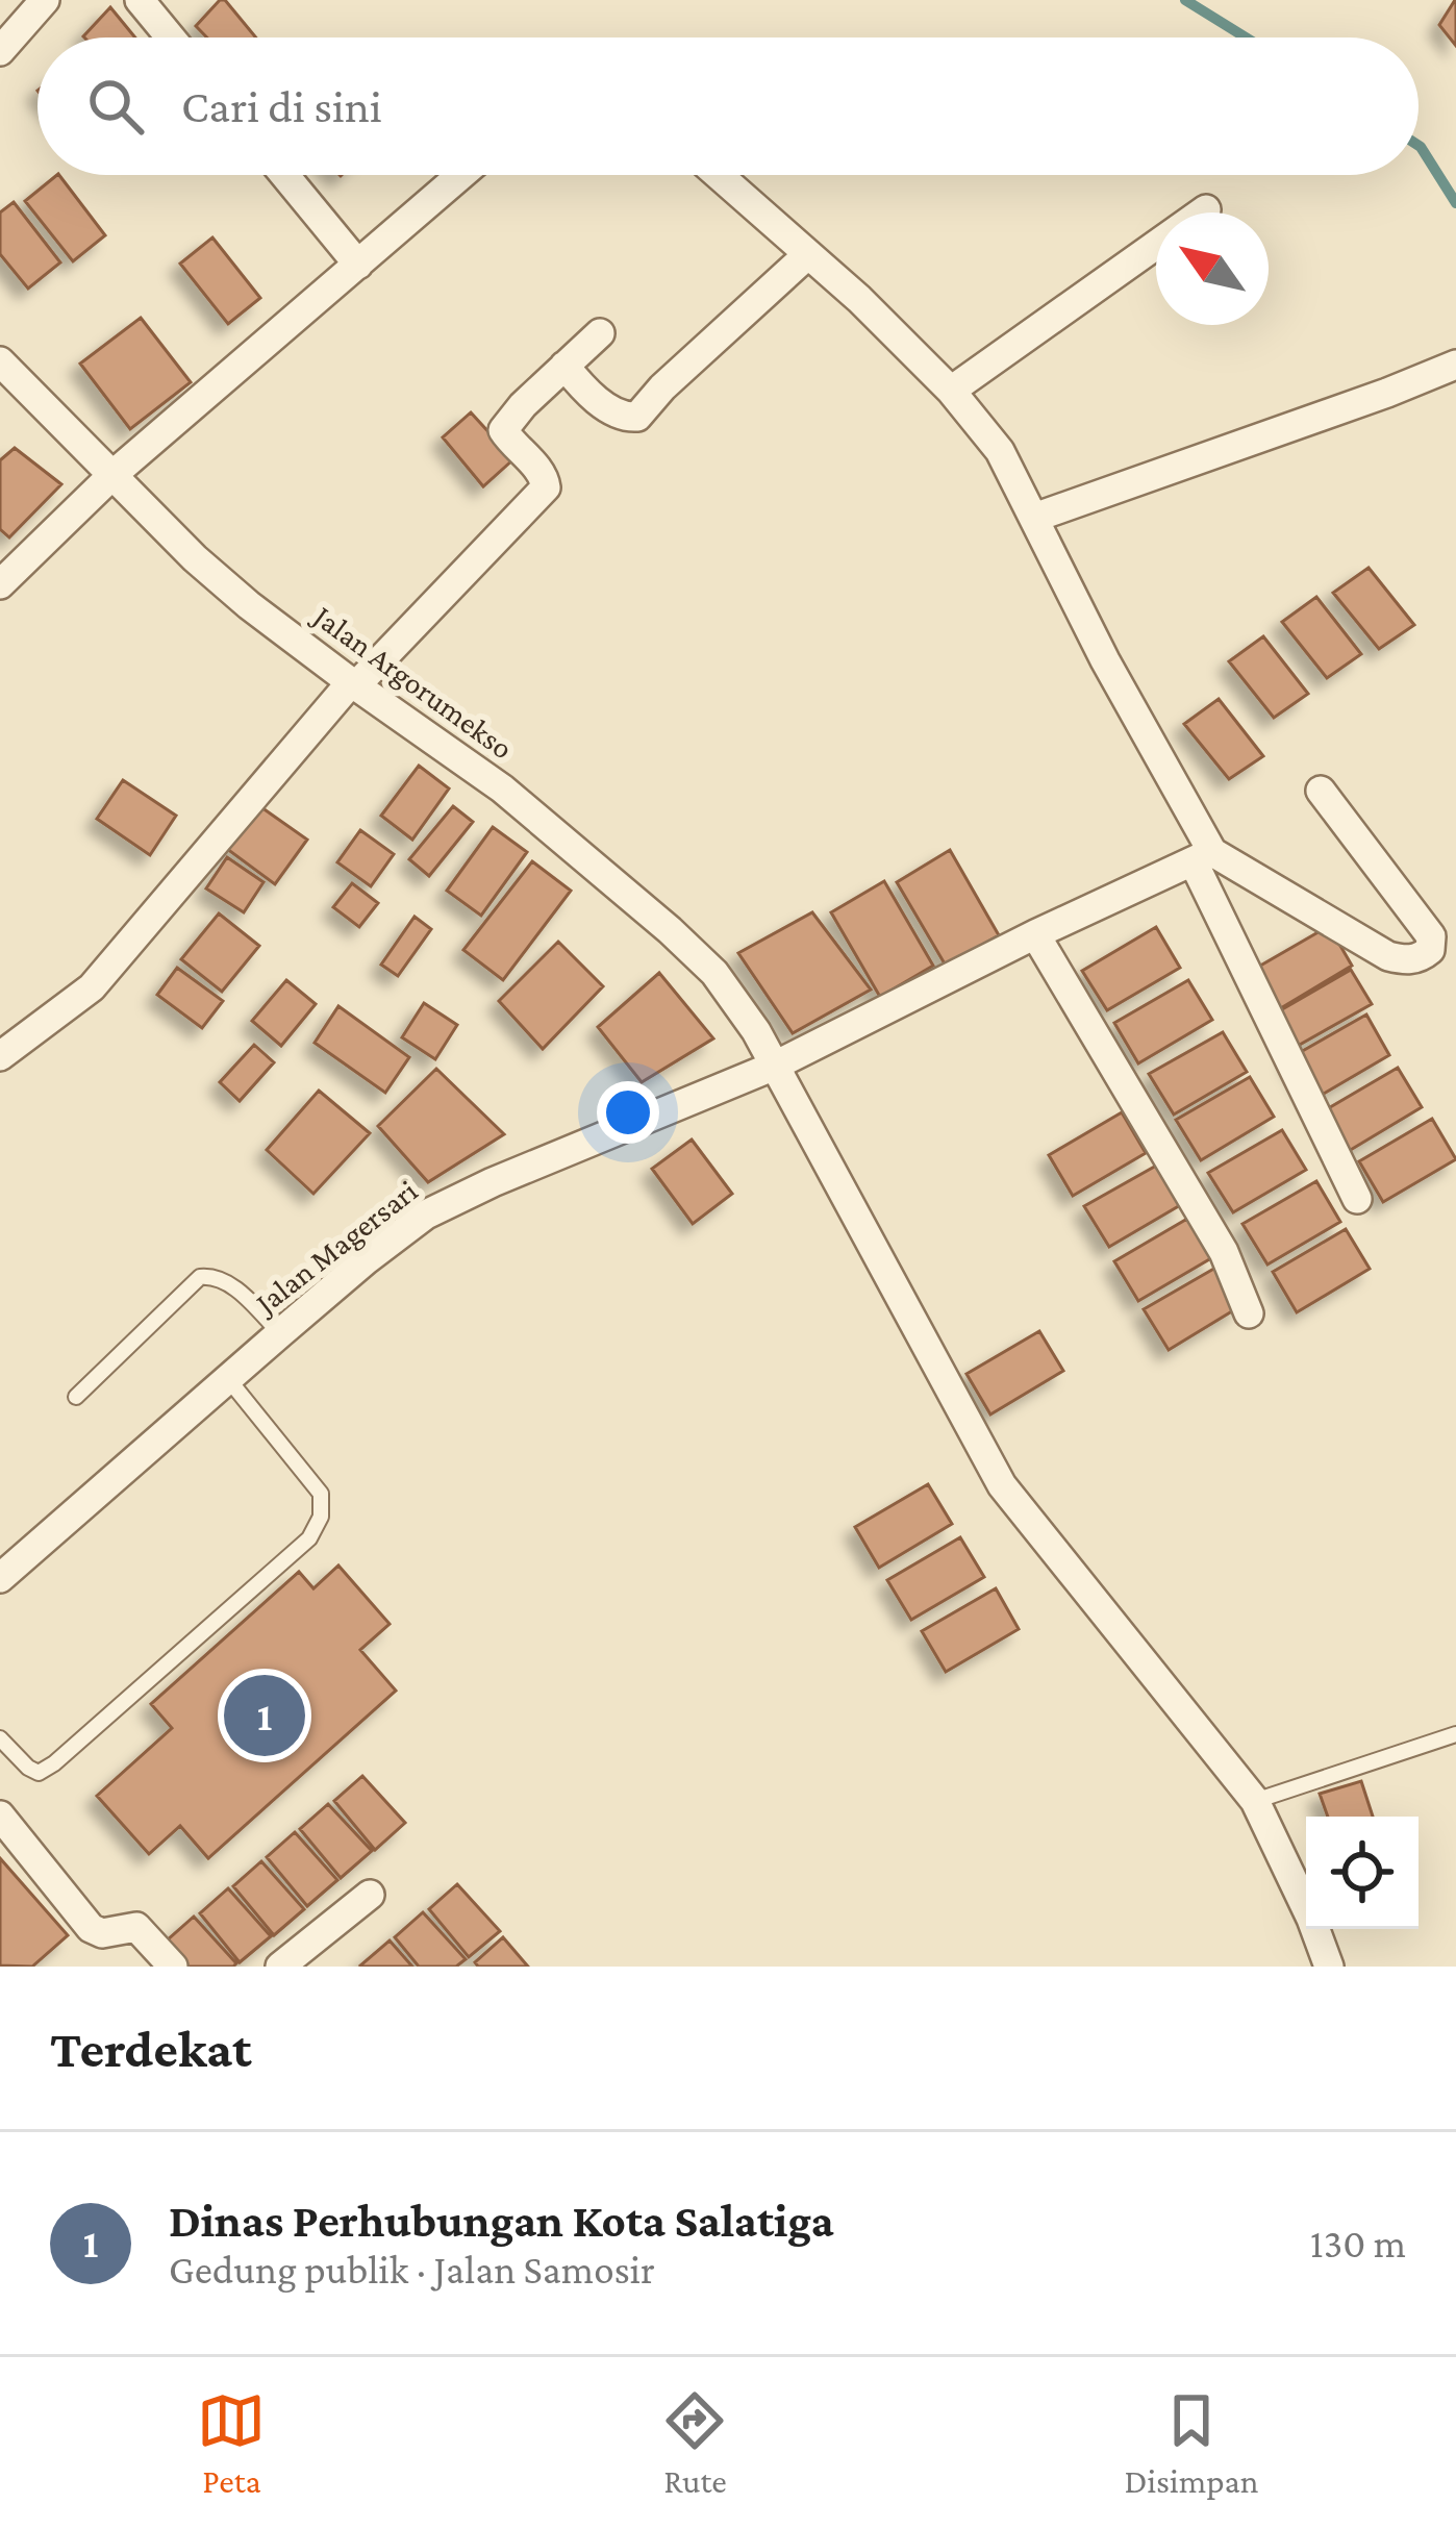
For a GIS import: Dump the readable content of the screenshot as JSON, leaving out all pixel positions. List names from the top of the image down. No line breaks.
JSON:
{"streets":{"street":["Jalan Argorumekso","Jalan Magersari"]},"crossings":[["Jalan Argorumekso","Jalan Magersari"]],"north":"top left","page":{"search":"Cari di sini","pins":"1","heading":"Terdekat","list":[{"mark":"1","name":"Dinas Perhubungan Kota Salatiga","note":"Gedung publik · Jalan Samosir","value":"130 m"}],"nav":["Peta","Rute","Disimpan"]}}
